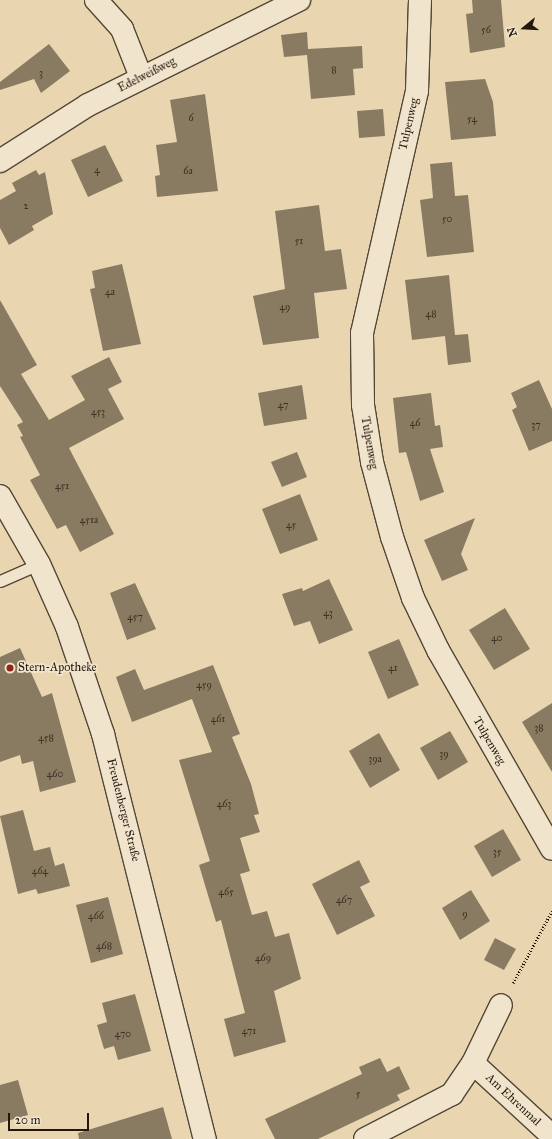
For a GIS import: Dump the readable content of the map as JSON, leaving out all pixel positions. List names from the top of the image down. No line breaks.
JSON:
{"streets":{"street":["Edelweißweg","Tulpenweg","Freudenberger Straße","Am Ehrenmal"]},"places":["Stern-Apotheke"],"house_numbers":["56","8","3","6","54","4","6a","2","50","51","4a","49","48","47","453","46","37","451","451a","45","43","457","40","41","459","461","38","458","39","39a","460","463","35","464","465","467","9","466","468","469","471","470","5"],"scale_bar":"20 m","north":"left"}
